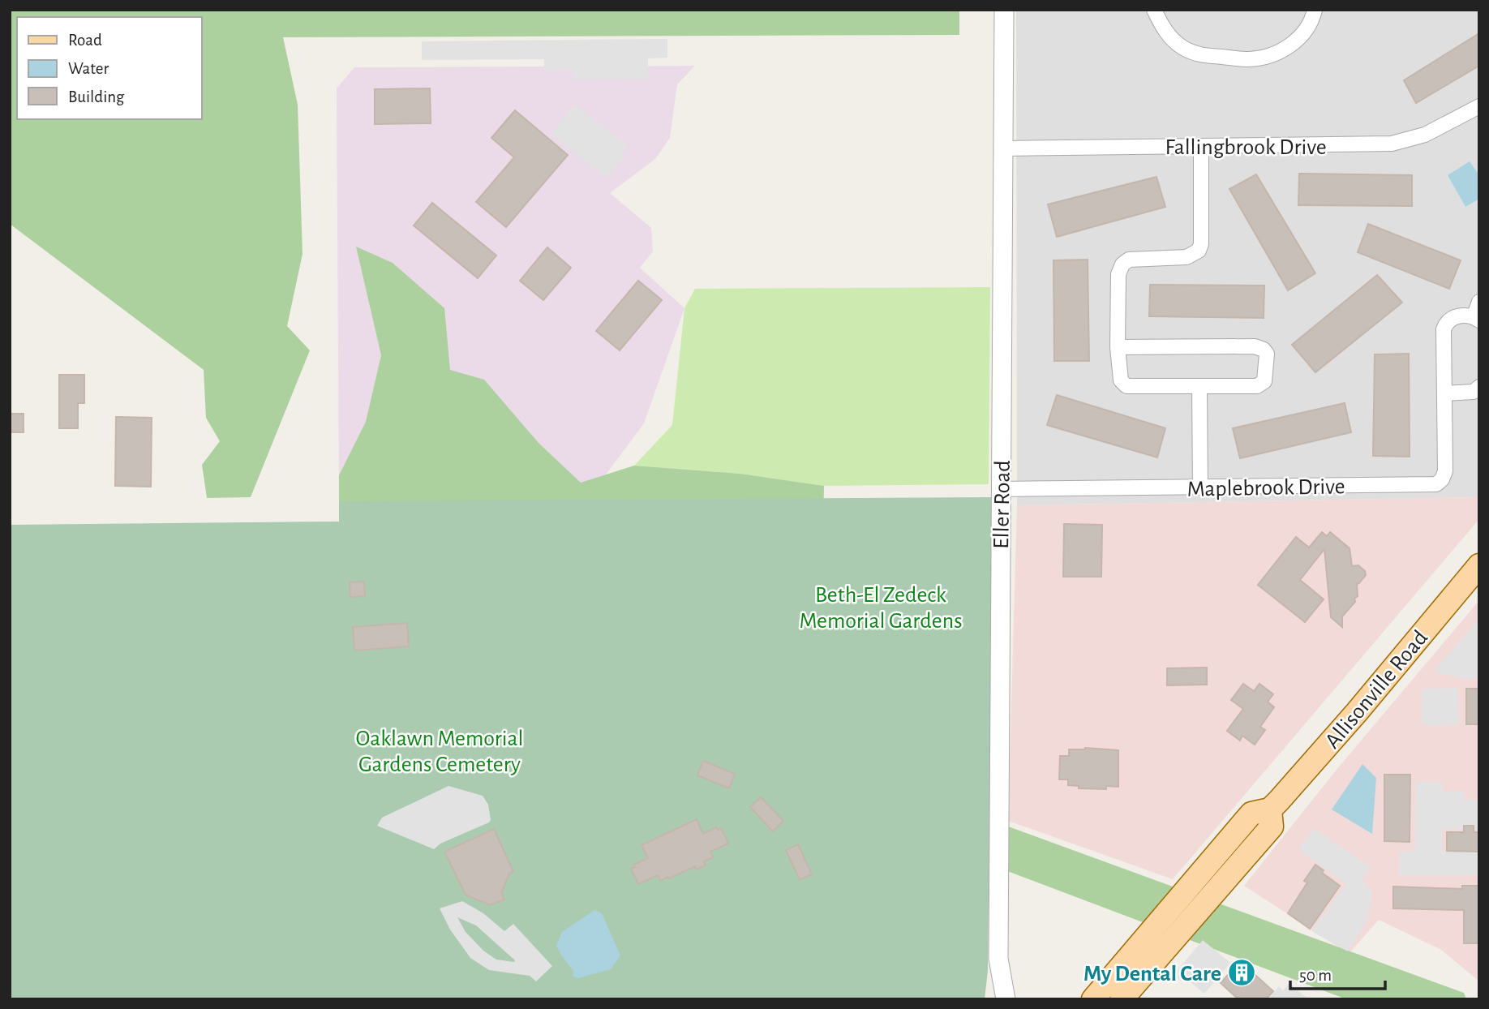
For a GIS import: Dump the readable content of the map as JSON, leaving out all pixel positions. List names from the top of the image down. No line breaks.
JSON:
{"streets":{"main road":["Allisonville Road"],"street":["Fallingbrook Drive","Maplebrook Drive","Eller Road"]},"crossings":[["Fallingbrook Drive","Eller Road"],["Maplebrook Drive","Eller Road"]],"parks":["Beth-El Zedeck Memorial Gardens","Oaklawn Memorial Gardens Cemetery"],"places":{"building":["My Dental Care"]},"legend":["Road","Water","Building"],"scale_bar":"50 m"}
